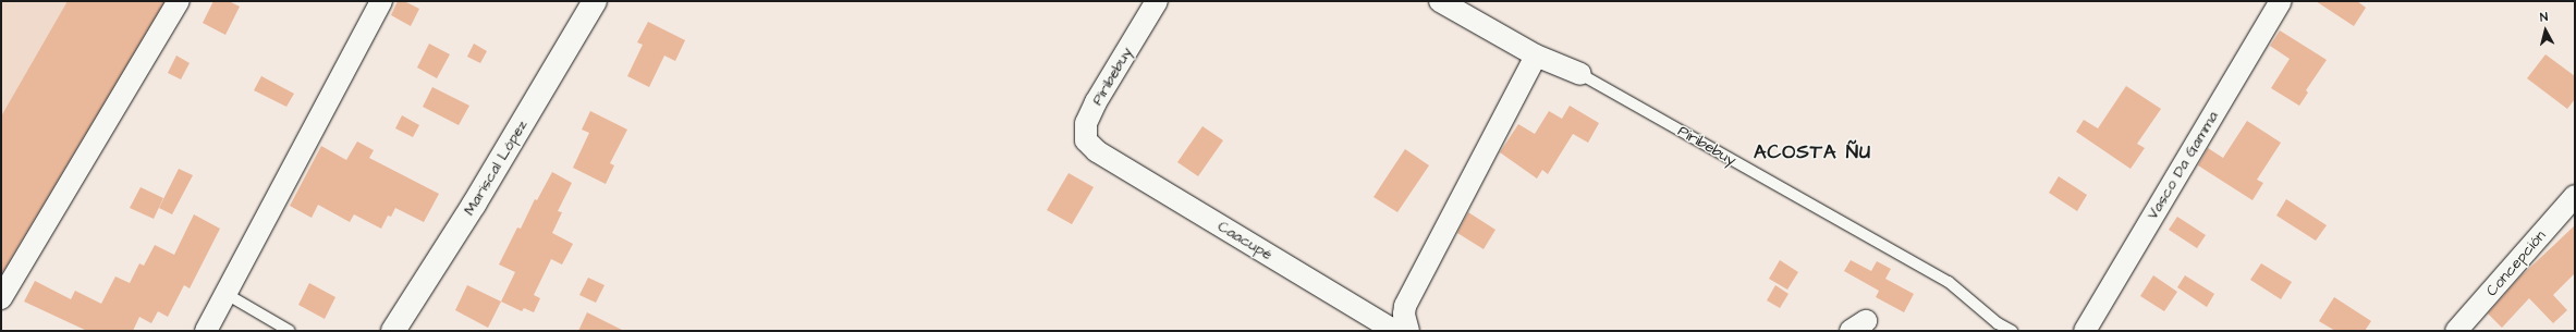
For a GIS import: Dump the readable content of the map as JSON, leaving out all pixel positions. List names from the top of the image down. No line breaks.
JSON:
{"streets":{"street":["Piribebuy","Vasco Da Gamma","Mariscal López","Caacupé","Concepción"]},"crossings":[["Piribebuy","Caacupé"]],"districts":["ACOSTA ÑU"],"north":"top"}
